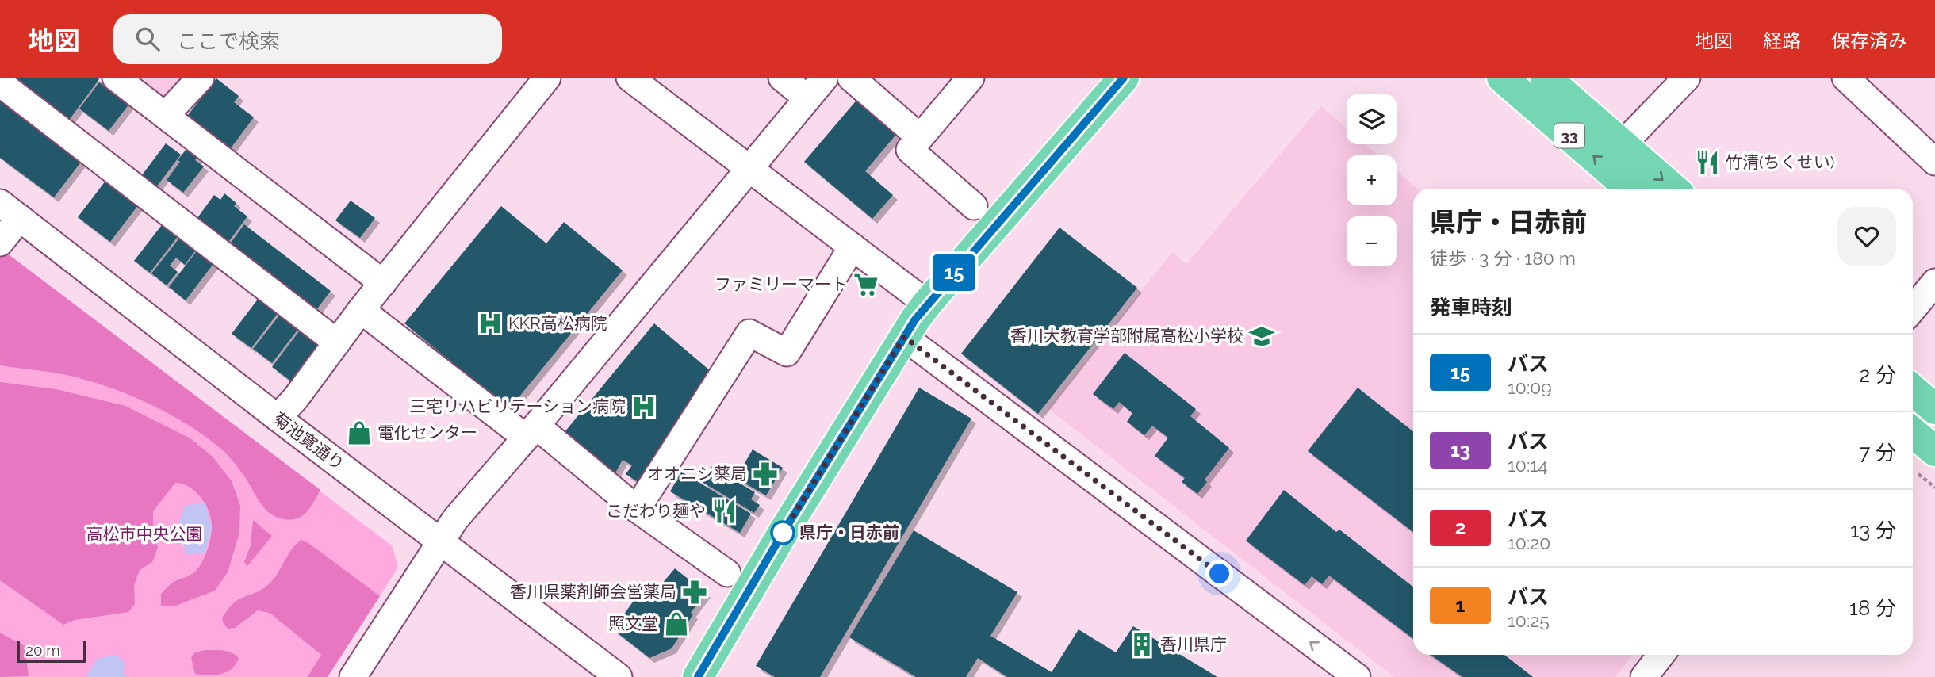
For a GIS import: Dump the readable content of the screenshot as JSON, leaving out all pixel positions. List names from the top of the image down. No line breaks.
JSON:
{"streets":{"main road":["33"],"street":["菊池寛通り"]},"parks":["高松市中央公園"],"places":{"restaurant":["竹清(ちくせい)","こだわり麺や"],"supermarket":["ファミリーマート"],"hospital":["KKR高松病院","三宅リハビリテーション病院"],"school or university":["香川大教育学部附属高松小学校"],"shop":["電化センター","照文堂"],"pharmacy":["オオニシ薬局","香川県薬剤師会営薬局"],"other":["県庁・日赤前"],"building":["香川県庁"]},"lines":["bus line 15"],"scale_bar":"20 m","page":{"header":"地図","search":"ここで検索","nav":["地図","経路","保存済み"],"on_map":"15","map_buttons":["+","−"],"heading":[["県庁・日赤前","徒歩 · 3 分 · 180 m"],"発車時刻"],"list":[{"mark":"15","name":"バス","note":"10:09","value":"2 分"},{"mark":"13","name":"バス","note":"10:14","value":"7 分"},{"mark":"2","name":"バス","note":"10:20","value":"13 分"},{"mark":"1","name":"バス","note":"10:25","value":"18 分"}],"scale":"20 m"}}
